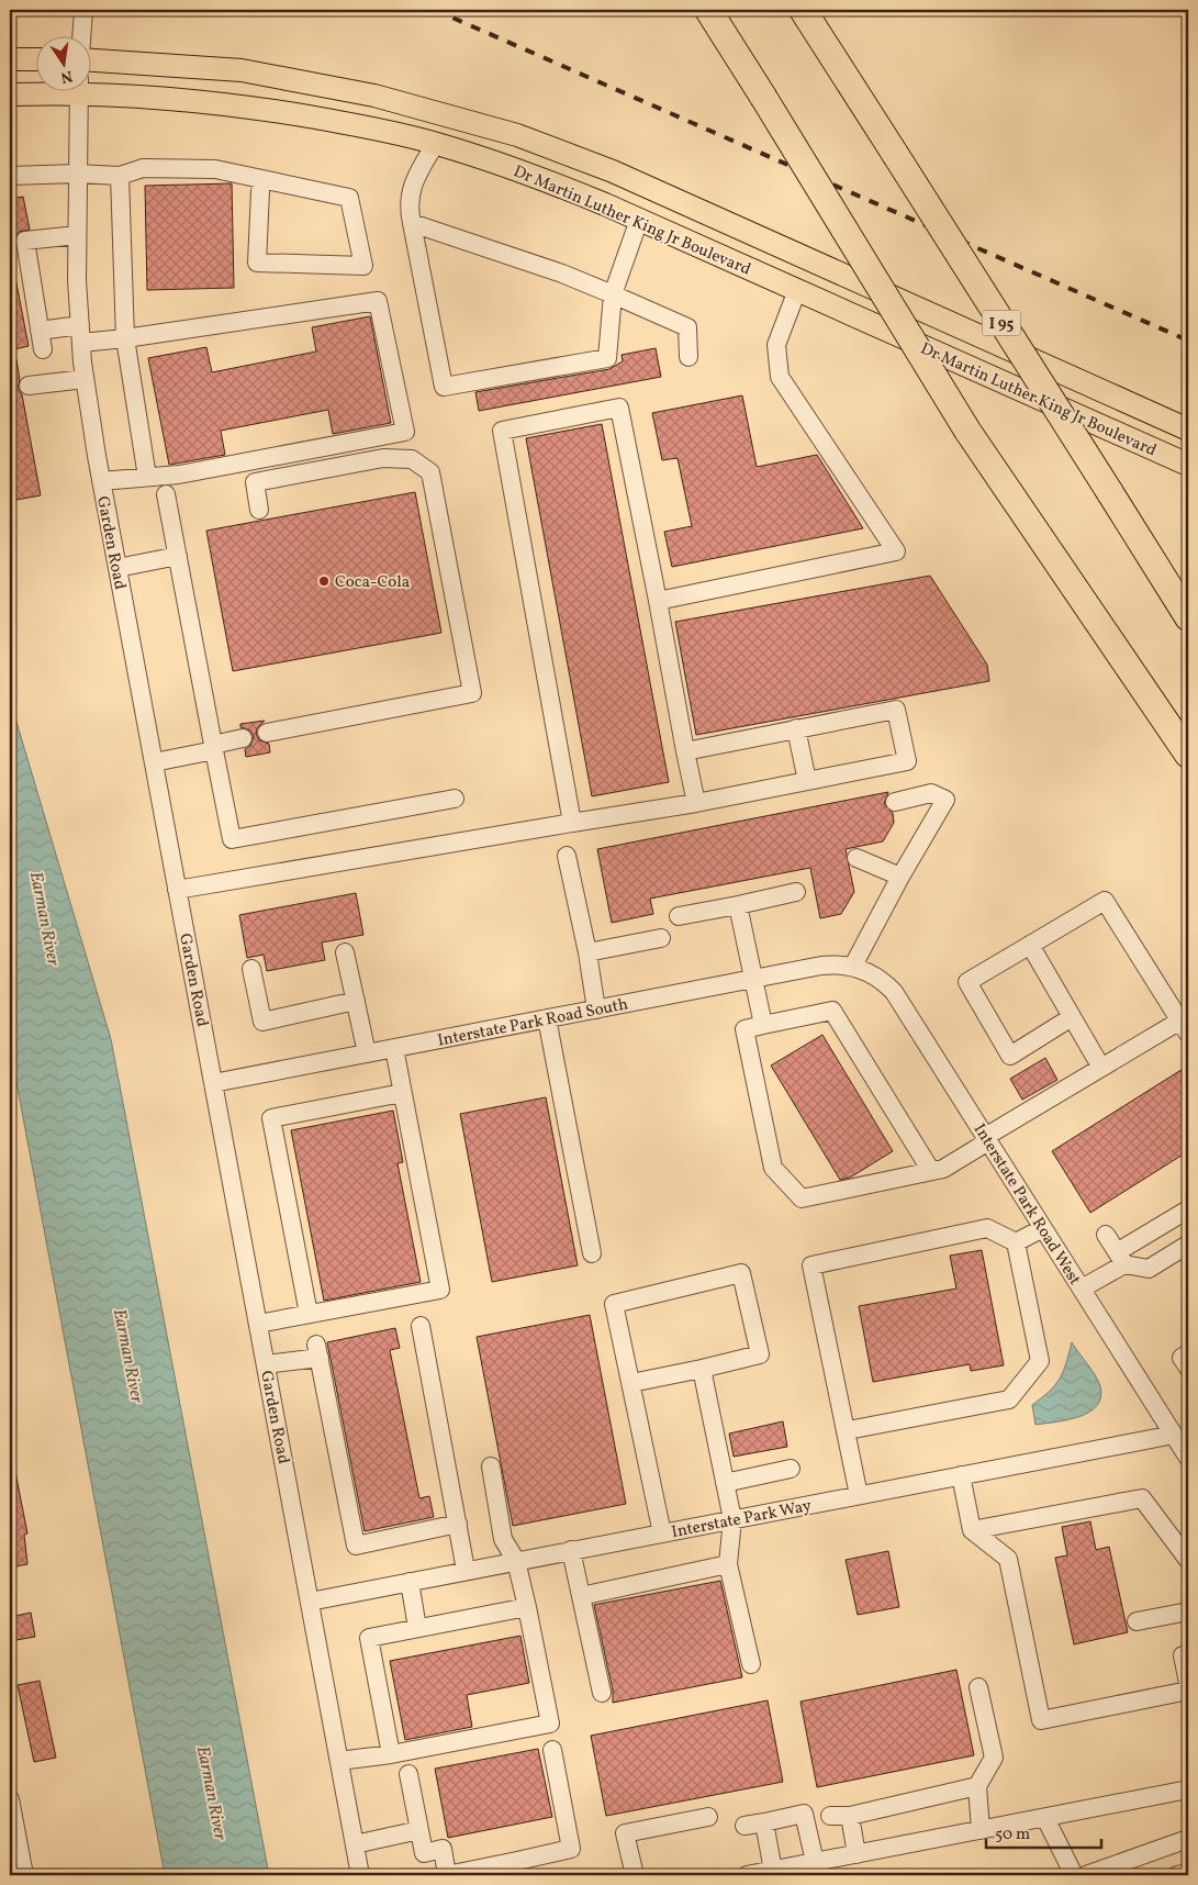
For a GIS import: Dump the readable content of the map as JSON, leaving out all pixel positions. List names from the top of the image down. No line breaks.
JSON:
{"streets":{"highway":["I 95"],"main road":["Dr Martin Luther King Jr Boulevard"],"street":["Garden Road","Interstate Park Road South","Interstate Park Road West","Interstate Park Way"]},"crossings":[["Garden Road","Interstate Park Road South"],["Garden Road","Interstate Park Way"],["Interstate Park Road South","Interstate Park Road West"],["Interstate Park Road West","Interstate Park Way"]],"water":["Earman River"],"places":["Coca-Cola"],"scale_bar":"50 m","north":"bottom"}
